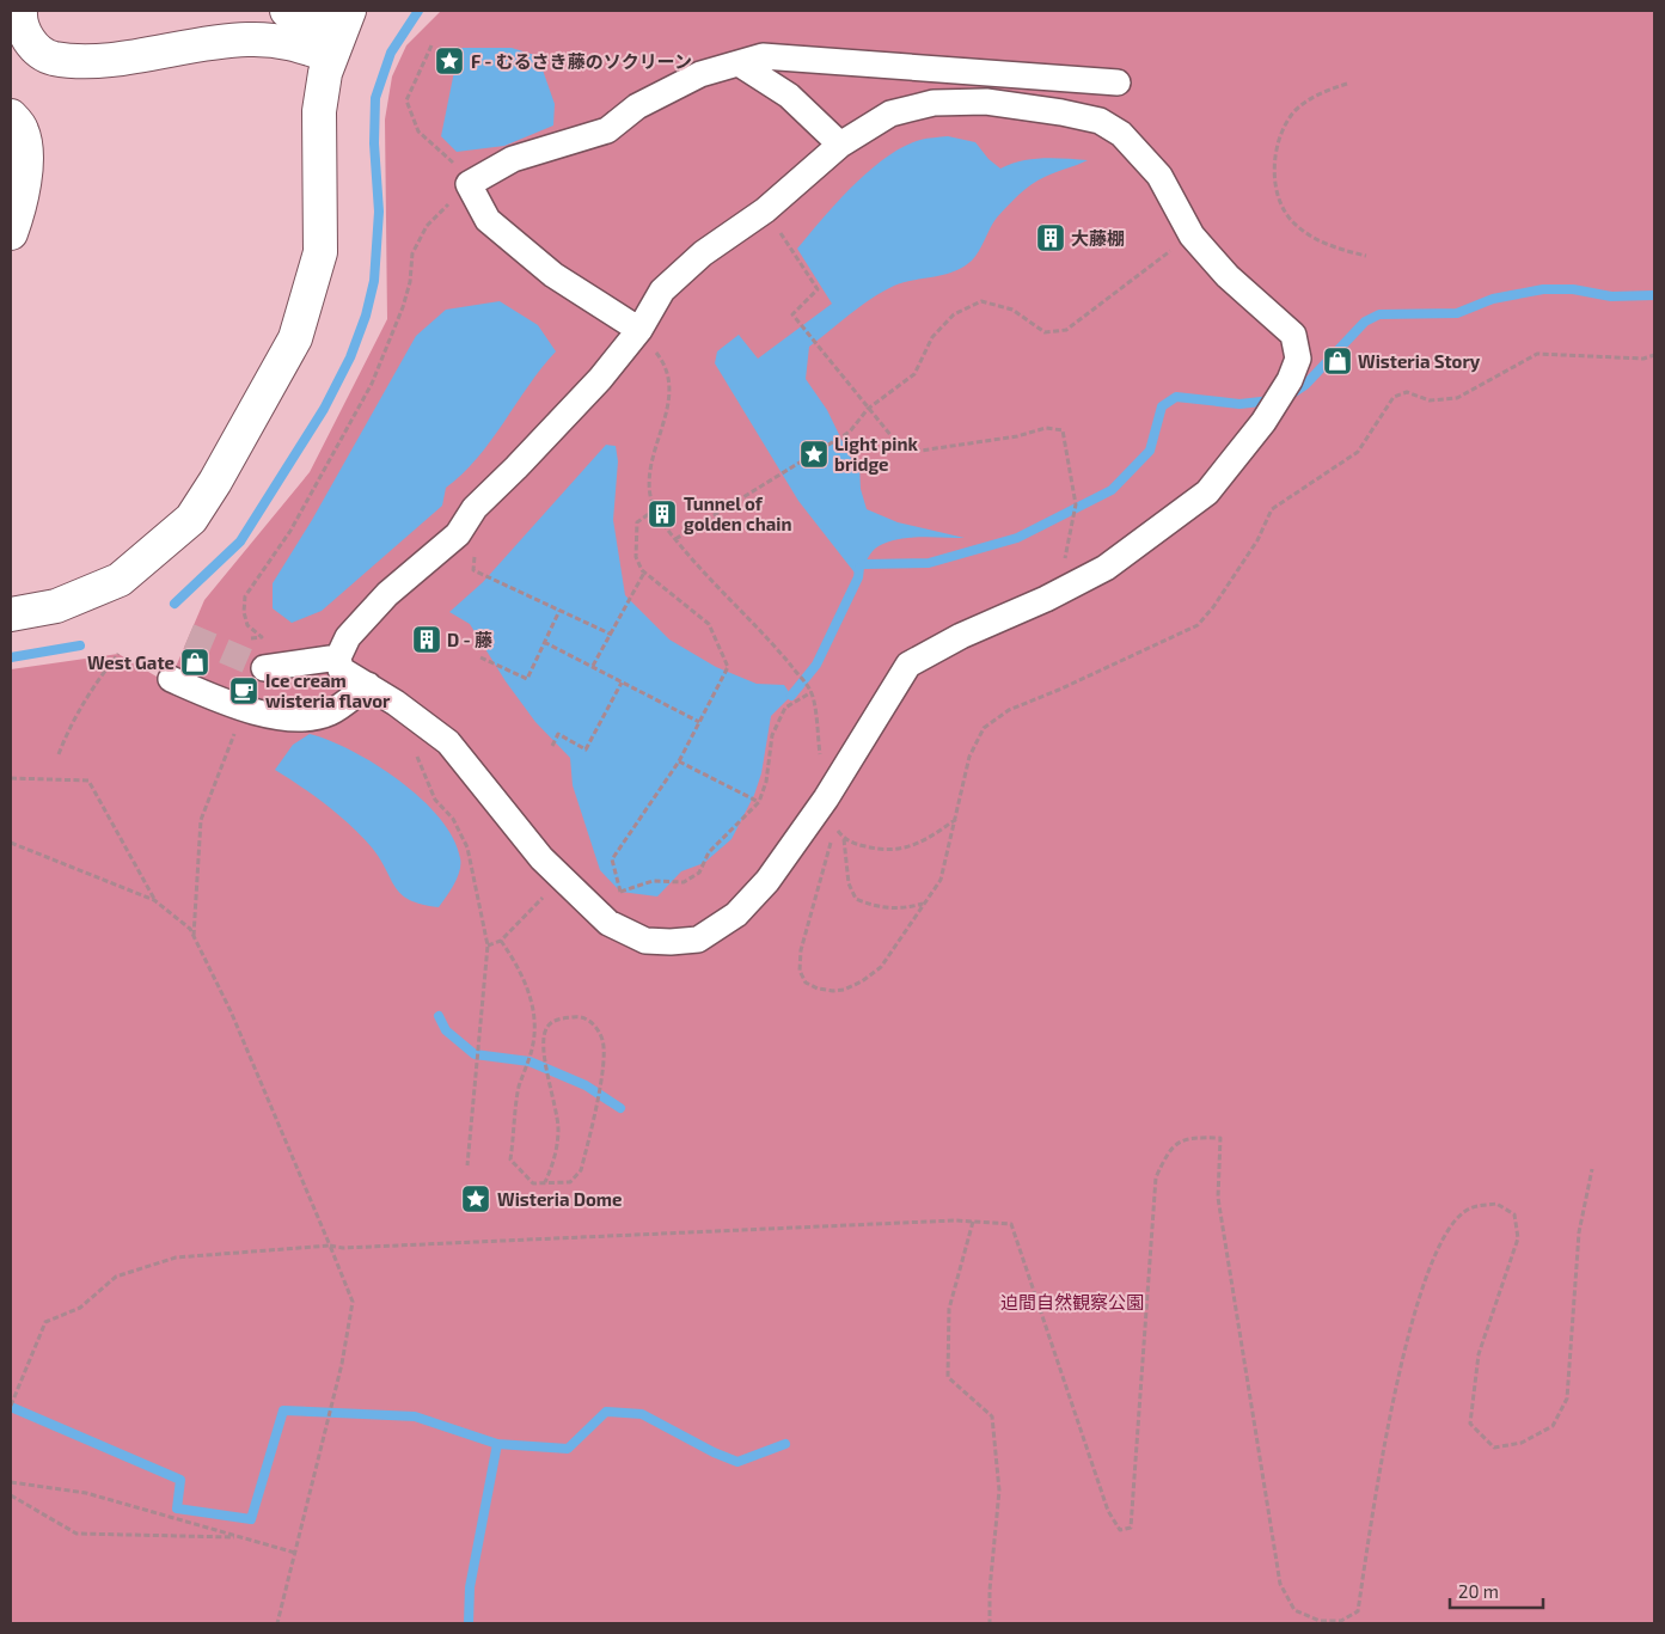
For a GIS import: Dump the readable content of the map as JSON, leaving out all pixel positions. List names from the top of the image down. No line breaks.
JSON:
{"parks":["迫間自然観察公園"],"places":{"place":["F - むるさき藤のソクリーン","Light pink bridge","Wisteria Dome"],"building":["大藤棚","Tunnel of golden chain","D - 藤"],"shop":["Wisteria Story","West Gate"],"cafe":["Ice cream wisteria flavor"]},"scale_bar":"20 m"}
